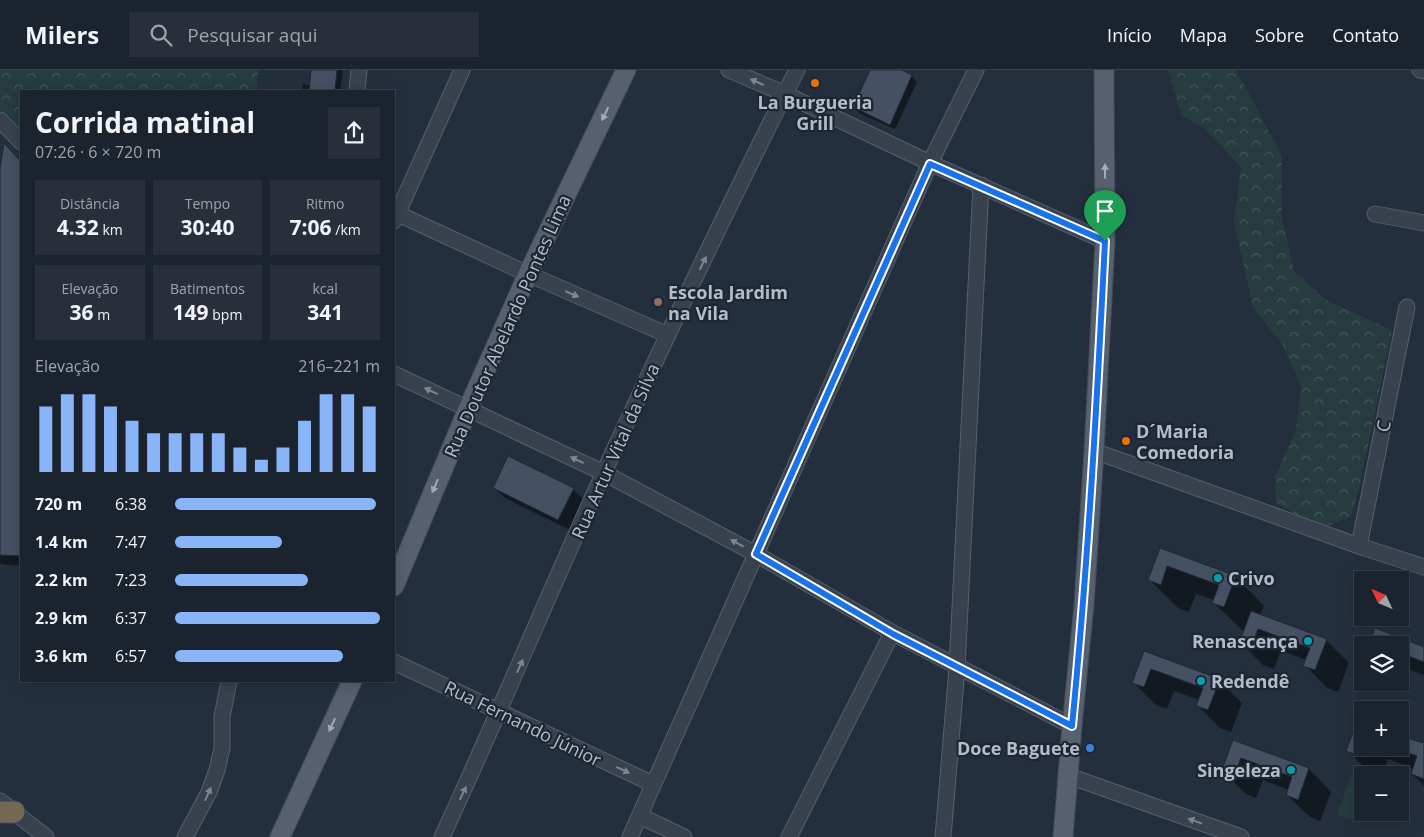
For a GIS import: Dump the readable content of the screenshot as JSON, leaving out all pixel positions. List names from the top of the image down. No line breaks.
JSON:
{"streets":{"main road":["Rua Doutor Abelardo Pontes Lima"],"street":["C","Rua Artur Vital da Silva","Rua Fernando Júnior"]},"crossings":[["Rua Artur Vital da Silva","Rua Fernando Júnior"]],"one_way":["Rua Doutor Abelardo Pontes Lima","Rua Artur Vital da Silva","Rua Fernando Júnior"],"places":["La Burgueria Grill","Escola Jardim na Vila","D´Maria Comedoria","Crivo","Renascença","Redendê","Doce Baguete","Singeleza"],"north":"top left","page":{"header":"Milers","search":"Pesquisar aqui","nav":["Início","Mapa","Sobre","Contato"],"heading":["Corrida matinal","07:26 · 6 × 720 m"],"stats":[["Distância","4.32 km"],["Tempo","30:40"],["Ritmo","7:06 /km"],["Elevação","36 m"],["Batimentos","149 bpm"],["kcal","341"]],"chart":["Elevação","216–221 m"],"list":[{"name":"720 m","note":"6:38"},{"name":"1.4 km","note":"7:47"},{"name":"2.2 km","note":"7:23"},{"name":"2.9 km","note":"6:37"},{"name":"3.6 km","note":"6:57"}],"map_buttons":["+","−"]}}
